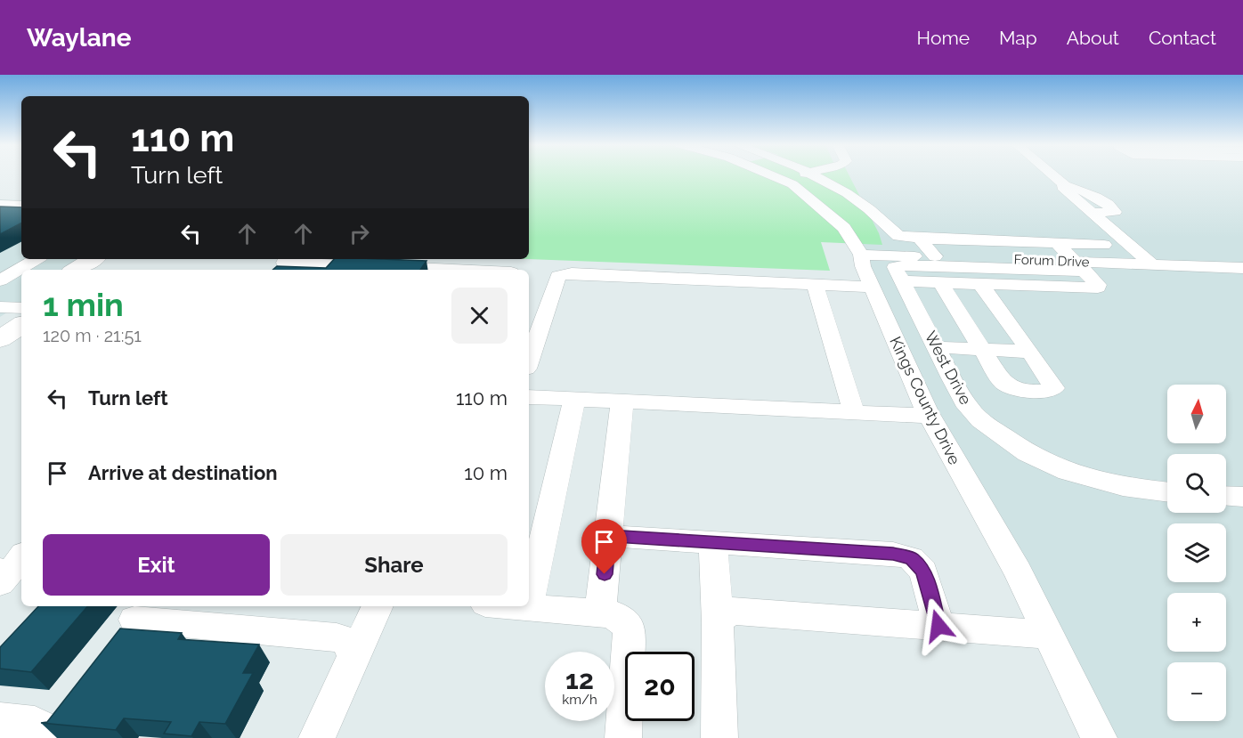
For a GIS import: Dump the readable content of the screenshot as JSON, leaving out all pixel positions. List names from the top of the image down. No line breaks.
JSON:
{"streets":{"street":["Forum Drive","West Drive","Kings County Drive"]},"crossings":[["Forum Drive","Kings County Drive"]],"north":"top","page":{"header":"Waylane","nav":["Home","Map","About","Contact"],"turn":["110 m","Turn left"],"heading":["1 min","120 m · 21:51"],"list":[{"name":"Turn left","value":"110 m"},{"name":"Arrive at destination","value":"10 m"}],"map_buttons":["+","−"],"buttons":["Exit","Share"],"speed":"12 km/h","limit":"20"}}
